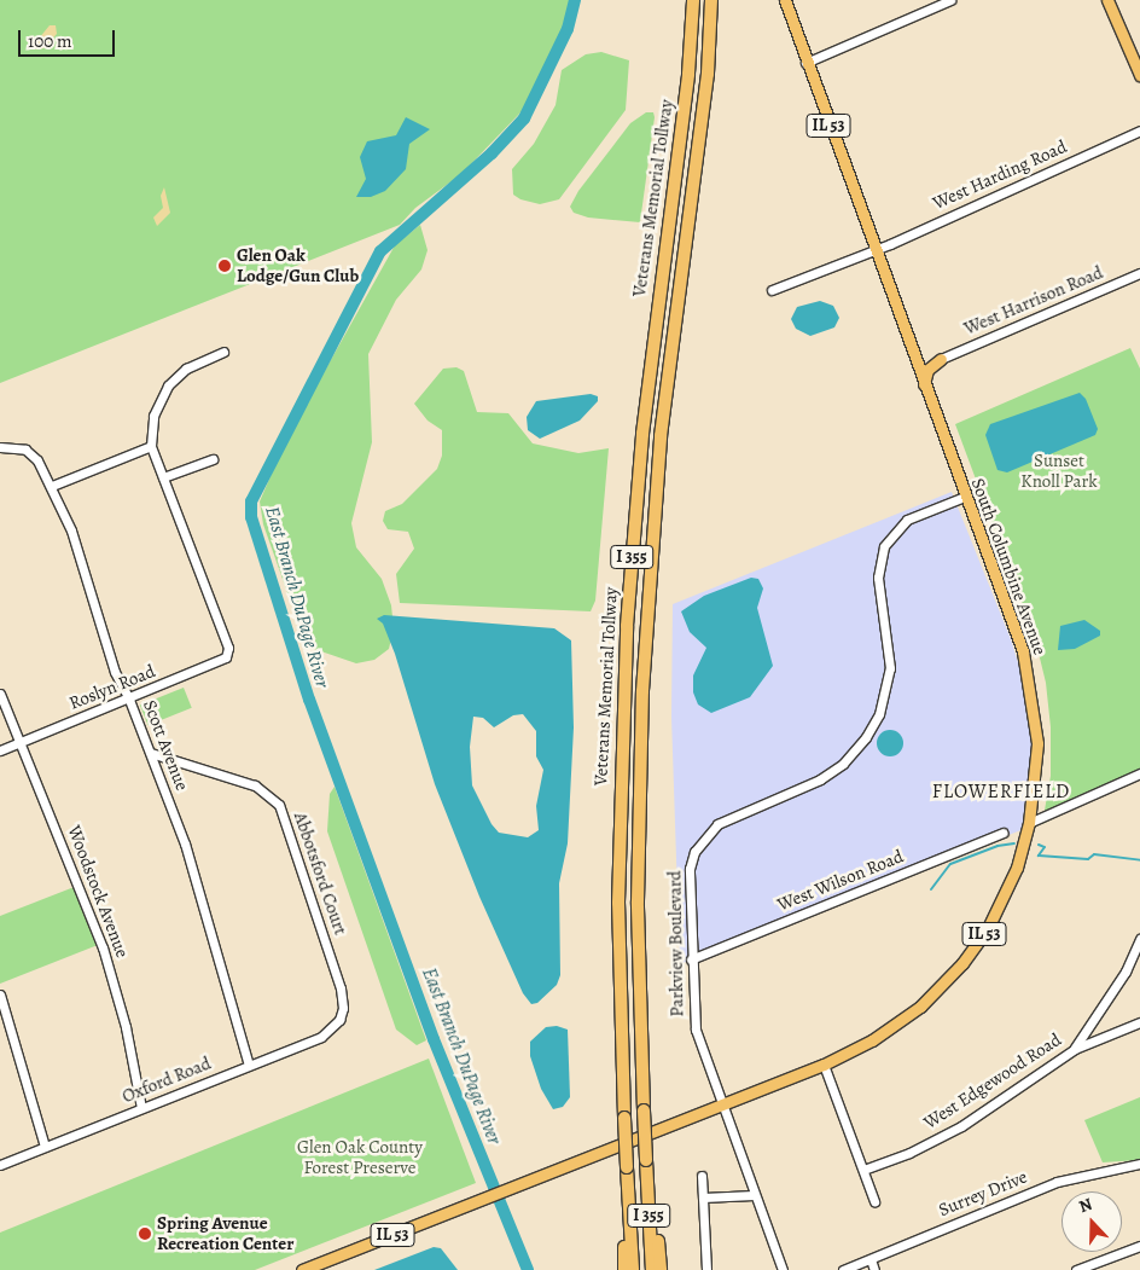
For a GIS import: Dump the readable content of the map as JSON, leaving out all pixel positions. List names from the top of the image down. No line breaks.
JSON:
{"streets":{"highway":["Veterans Memorial Tollway","I 355"],"main road":["IL 53","South Columbine Avenue"],"street":["West Harding Road","West Harrison Road","Roslyn Road","Scott Avenue","Abbotsford Court","West Wilson Road","Woodstock Avenue","Parkview Boulevard","Oxford Road","West Edgewood Road","Surrey Drive"]},"crossings":[["IL 53","South Columbine Avenue"],["IL 53","Parkview Boulevard"],["West Harding Road","South Columbine Avenue"],["South Columbine Avenue","Parkview Boulevard"],["Roslyn Road","Scott Avenue"],["Roslyn Road","Woodstock Avenue"],["Scott Avenue","Abbotsford Court"],["Scott Avenue","Oxford Road"],["Abbotsford Court","Oxford Road"],["West Wilson Road","Parkview Boulevard"],["Woodstock Avenue","Oxford Road"]],"districts":["FLOWERFIELD"],"water":["East Branch DuPage River"],"parks":["Sunset Knoll Park","Glen Oak County Forest Preserve"],"places":["Glen Oak Lodge/Gun Club","Spring Avenue Recreation Center"],"scale_bar":"100 m","north":"top"}
